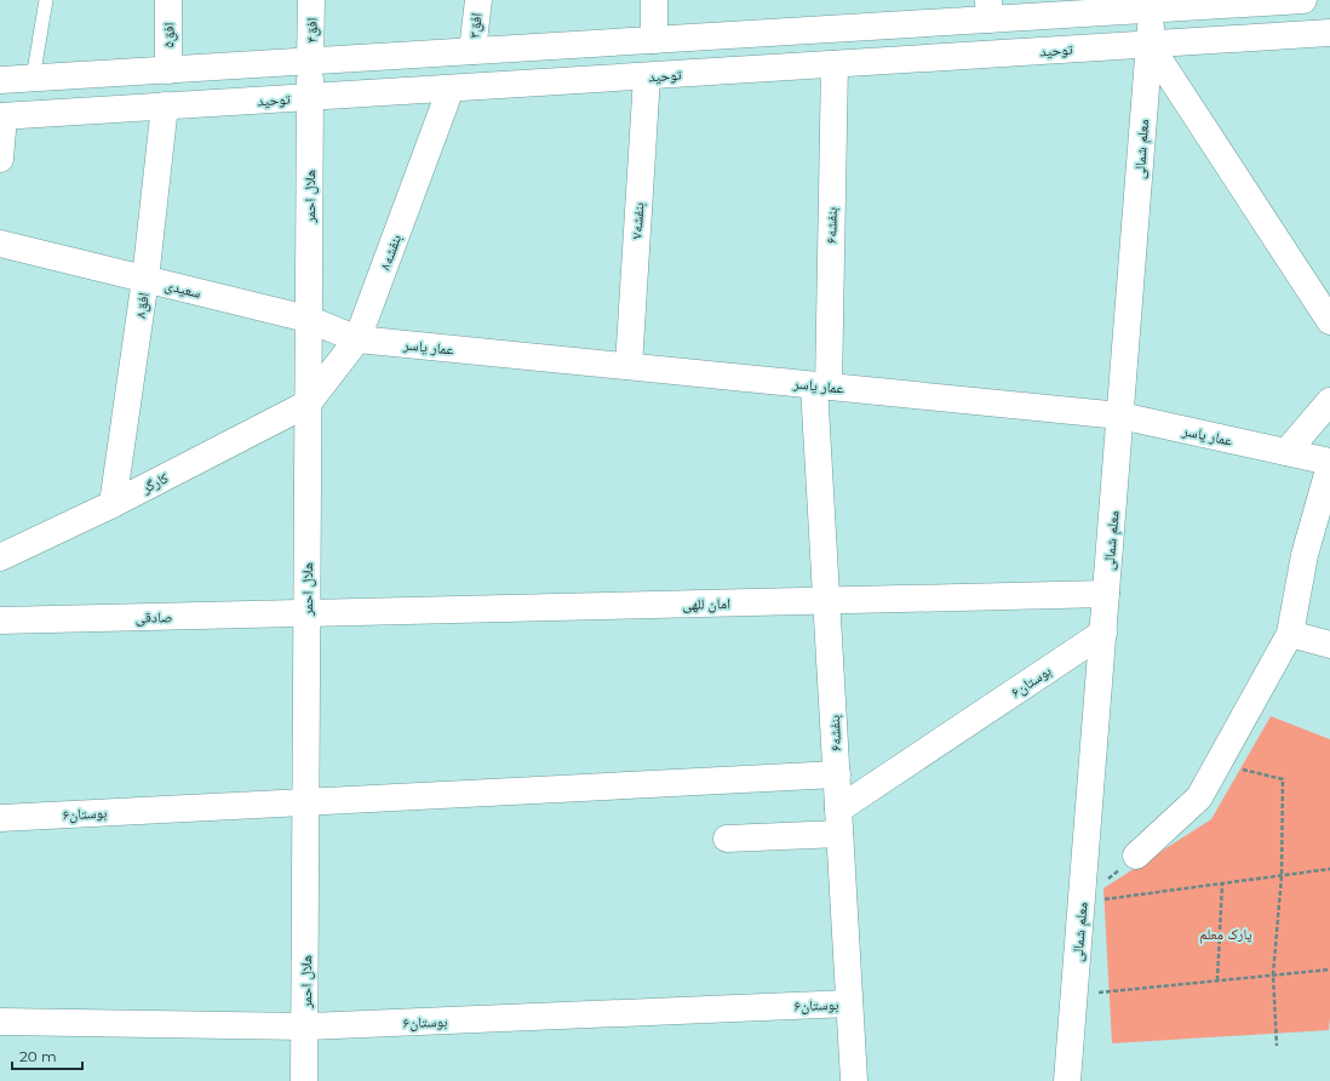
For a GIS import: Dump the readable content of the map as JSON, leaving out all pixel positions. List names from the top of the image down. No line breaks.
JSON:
{"streets":{"street":["افق۳","افق۴","افق۵","توحید","معلم شمالی","هلال احمر","بنفشه۷","بنفشه۶","بنفشه۸","سعیدی","افق۸","عمار یاسر","کارگر","امان للهی","صادقی","بوستان۶"]},"crossings":[["افق۴","توحید"],["افق۴","هلال احمر"],["توحید","معلم شمالی"],["توحید","هلال احمر"],["توحید","بنفشه۷"],["توحید","بنفشه۶"],["توحید","بنفشه۸"],["توحید","افق۸"],["معلم شمالی","عمار یاسر"],["معلم شمالی","امان للهی"],["معلم شمالی","بوستان۶"],["هلال احمر","بنفشه۸"],["هلال احمر","سعیدی"],["هلال احمر","عمار یاسر"],["هلال احمر","کارگر"],["هلال احمر","امان للهی"],["هلال احمر","صادقی"],["هلال احمر","بوستان۶"],["بنفشه۷","عمار یاسر"],["بنفشه۶","عمار یاسر"],["بنفشه۶","امان للهی"],["بنفشه۶","بوستان۶"],["بنفشه۸","عمار یاسر"],["بنفشه۸","کارگر"],["سعیدی","افق۸"],["سعیدی","عمار یاسر"],["افق۸","کارگر"],["امان للهی","صادقی"]],"parks":["پارک معلم"],"scale_bar":"20 m"}
